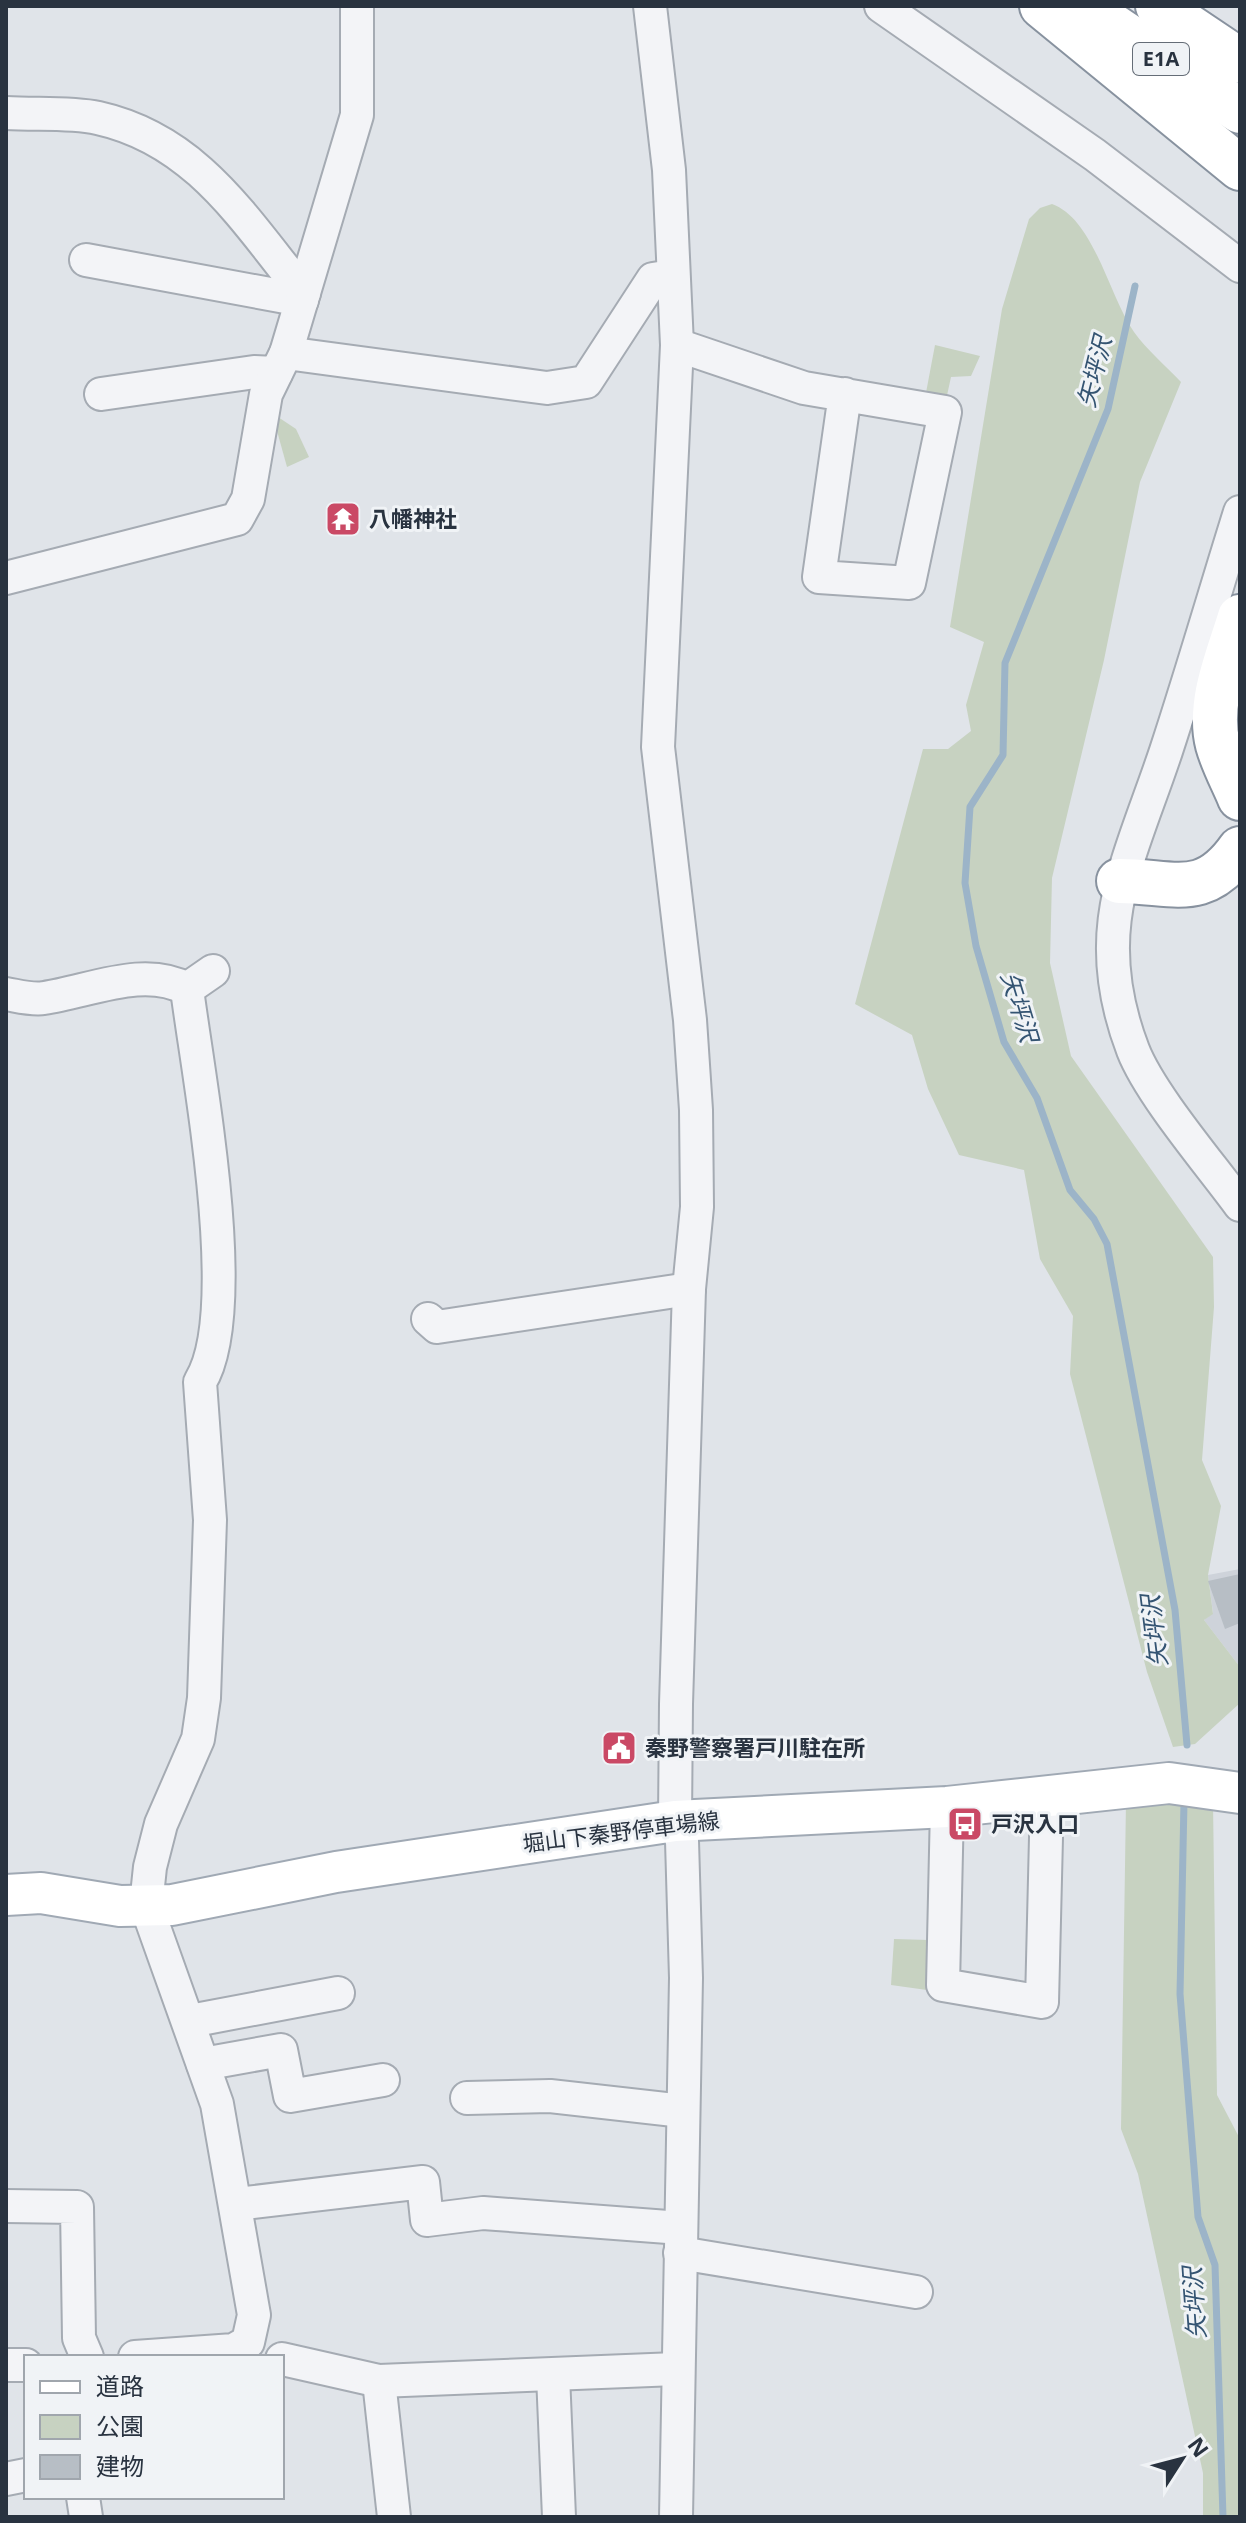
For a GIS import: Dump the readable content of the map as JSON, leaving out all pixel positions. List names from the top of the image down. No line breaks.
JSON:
{"streets":{"highway":["E1A"],"main road":["堀山下秦野停車場線"]},"water":["矢坪沢"],"places":{"temple":["八幡神社"],"public building":["秦野警察署戸川駐在所"],"bus stop":["戸沢入口"]},"legend":["道路","公園","建物"],"north":"top right"}
